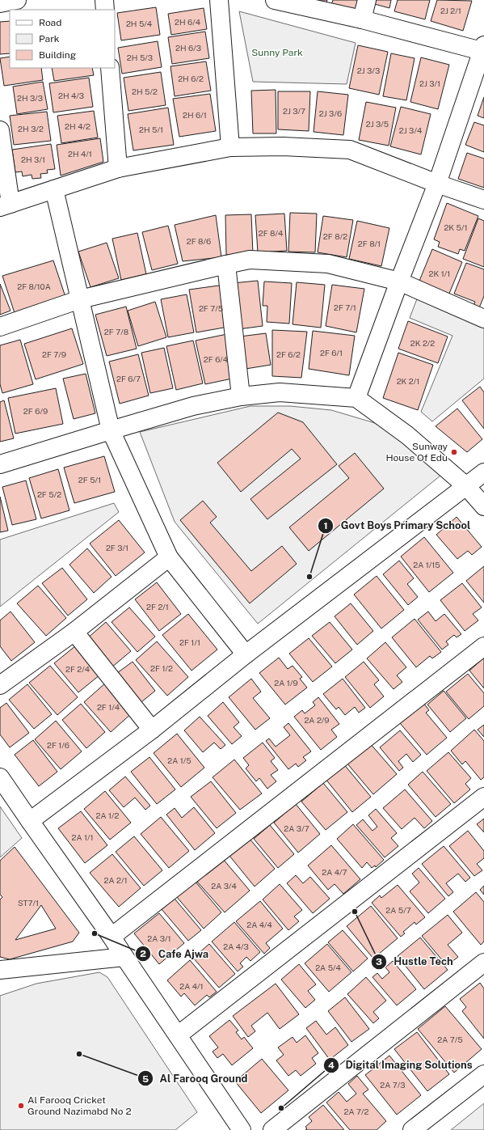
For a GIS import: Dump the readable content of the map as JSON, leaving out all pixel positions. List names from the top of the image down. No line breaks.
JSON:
{"parks":["Sunny Park"],"places":["Sunway House Of Edu","Govt Boys Primary School","Hustle Tech","Cafe Ajwa","Al Farooq Ground","Al Farooq Cricket Ground Nazimabd No 2","Digital Imaging Solutions"],"house_numbers":["2J 2/1","2H 6/4","2H 5/4","2H 6/3","2H 5/3","2J 3/3","2H 6/2","2J 3/1","2H 5/2","2H 4/3","2H 3/3","2J 3/7","2J 3/6","2H 6/1","2J 3/5","2H 4/2","2H 3/2","2H 5/1","2J 3/4","2H 4/1","2H 3/1","2K 5/1","2F 8/4","2F 8/2","2F 8/6","2F 8/1","2K 1/1","2F 8/10A","2F 7/1","2F 7/5","2F 7/8","2K 2/2","2F 6/1","2F 7/9","2F 6/2","2F 6/4","2F 6/7","2K 2/1","2F 6/9","2F 5/1","2F 5/2","2F 3/1","2A 1/15","2F 2/1","2F 1/1","2F 1/2","2F 2/4","2A 1/9","2F 1/4","2A 2/9","2F 1/6","2A 1/5","2A 1/2","2A 3/7","2A 1/1","2A 4/7","2A 2/1","2A 3/4","ST7/1","2A 5/7","2A 4/4","2A 3/1","2A 4/3","2A 5/4","2A 4/1","2A 7/5","2A 7/3","2A 7/2"],"legend":["Road","Park","Building"]}
